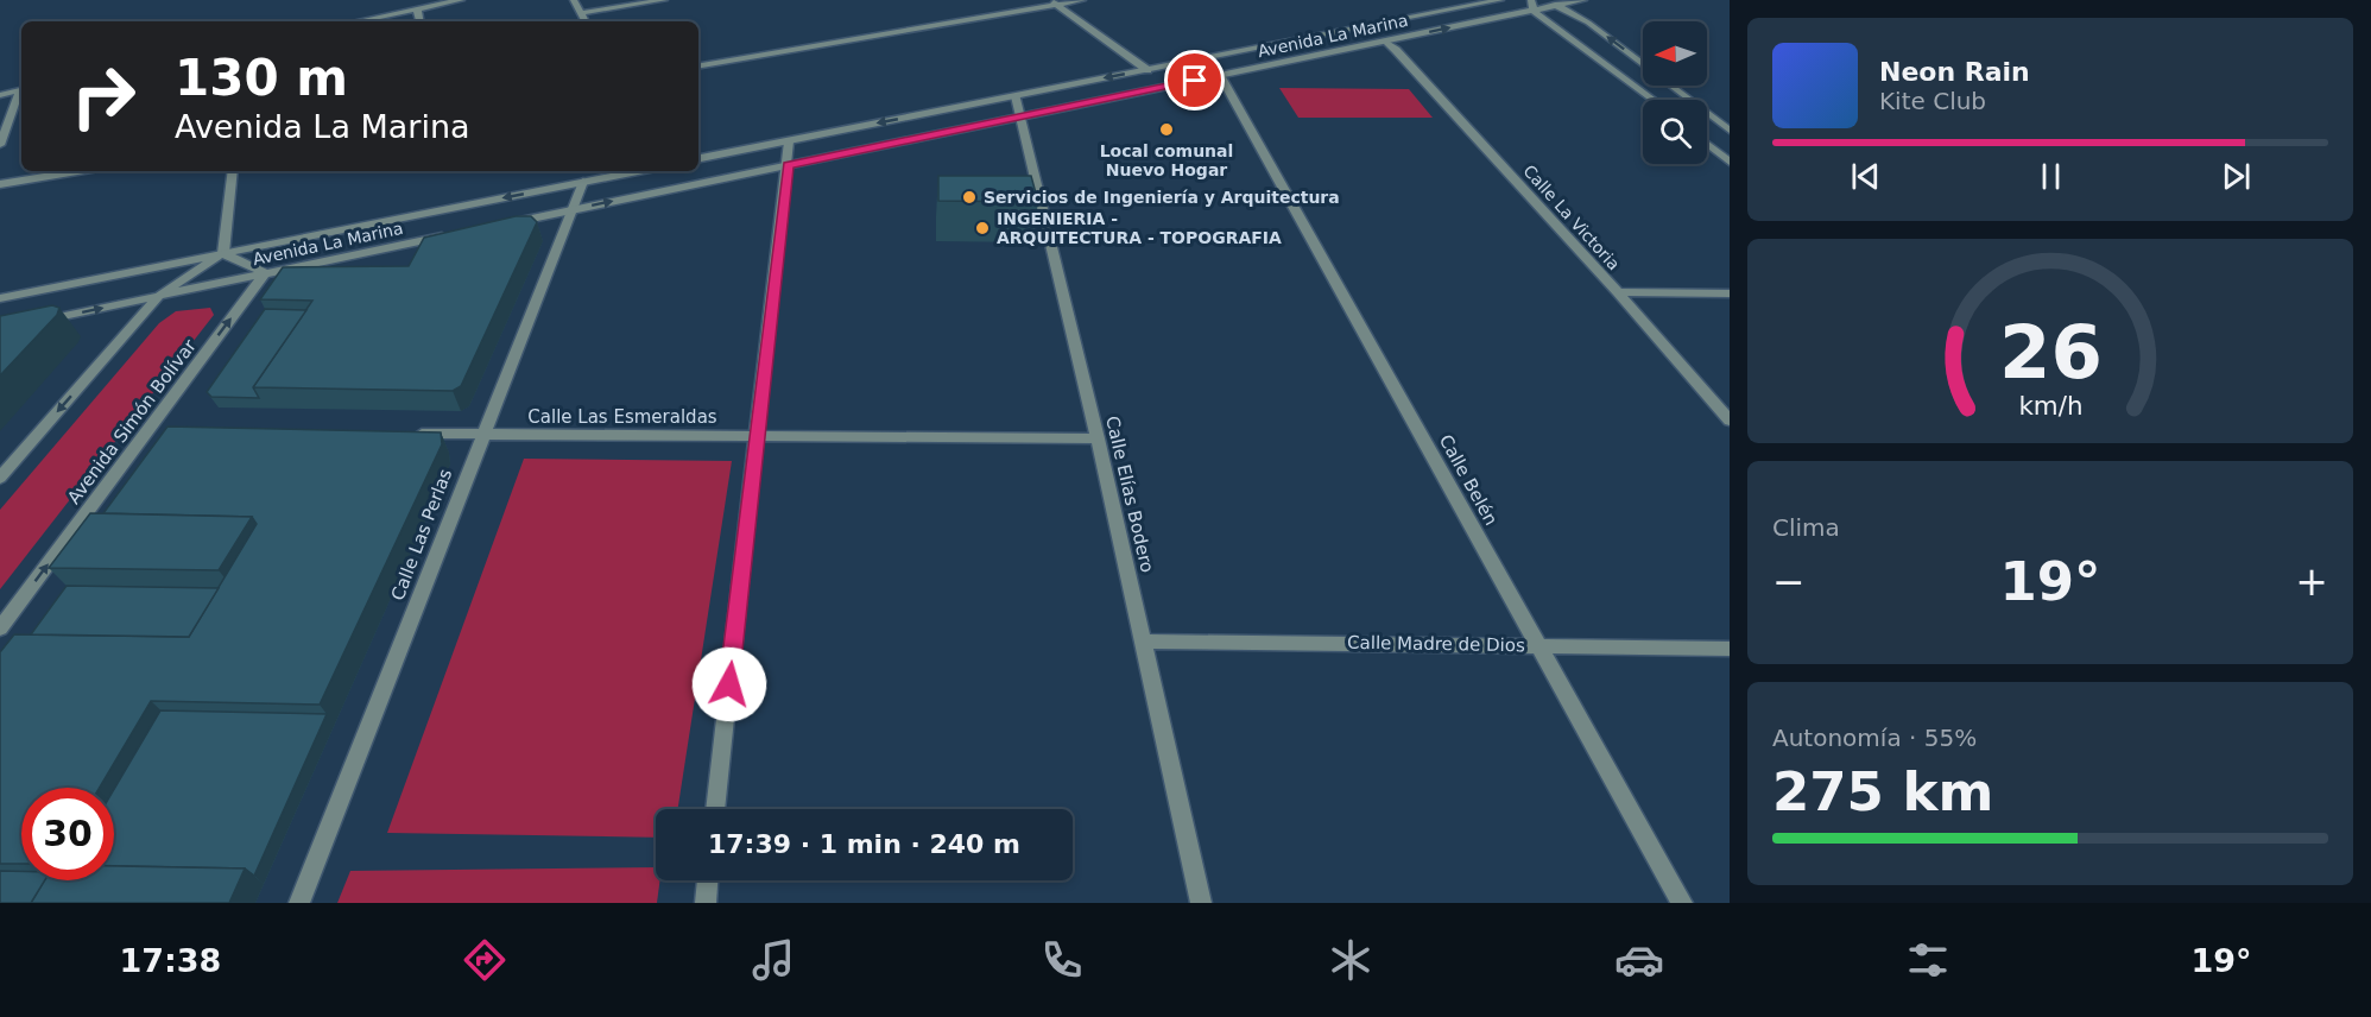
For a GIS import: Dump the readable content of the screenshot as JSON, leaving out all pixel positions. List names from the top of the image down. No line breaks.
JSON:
{"streets":{"street":["Avenida La Marina","Calle La Victoria","Calle Las Esmeraldas","Avenida Simón Bolívar","Calle Belén","Calle Elías Bodero","Calle Las Perlas","Calle Madre de Dios"]},"crossings":[["Avenida La Marina","Calle La Victoria"],["Avenida La Marina","Avenida Simón Bolívar"],["Avenida La Marina","Calle Belén"],["Avenida La Marina","Calle Elías Bodero"],["Avenida La Marina","Calle Las Perlas"],["Calle Las Esmeraldas","Calle Elías Bodero"],["Calle Las Esmeraldas","Calle Las Perlas"],["Calle Belén","Calle Madre de Dios"],["Calle Elías Bodero","Calle Madre de Dios"]],"places":["Local comunal Nuevo Hogar","Servicios de Ingeniería y Arquitectura","INGENIERIA - ARQUITECTURA - TOPOGRAFIA"],"north":"left","page":{"turn":["130 m","Avenida La Marina"],"song":["Neon Rain","Kite Club"],"tile":["Clima",["Autonomía · 55%","275 km"]],"heat":["−","19°","+"],"limit":"30","trip":"17:39 · 1 min · 240 m","tabs":["17:38","19°"],"gauge":["26","km/h"]}}
